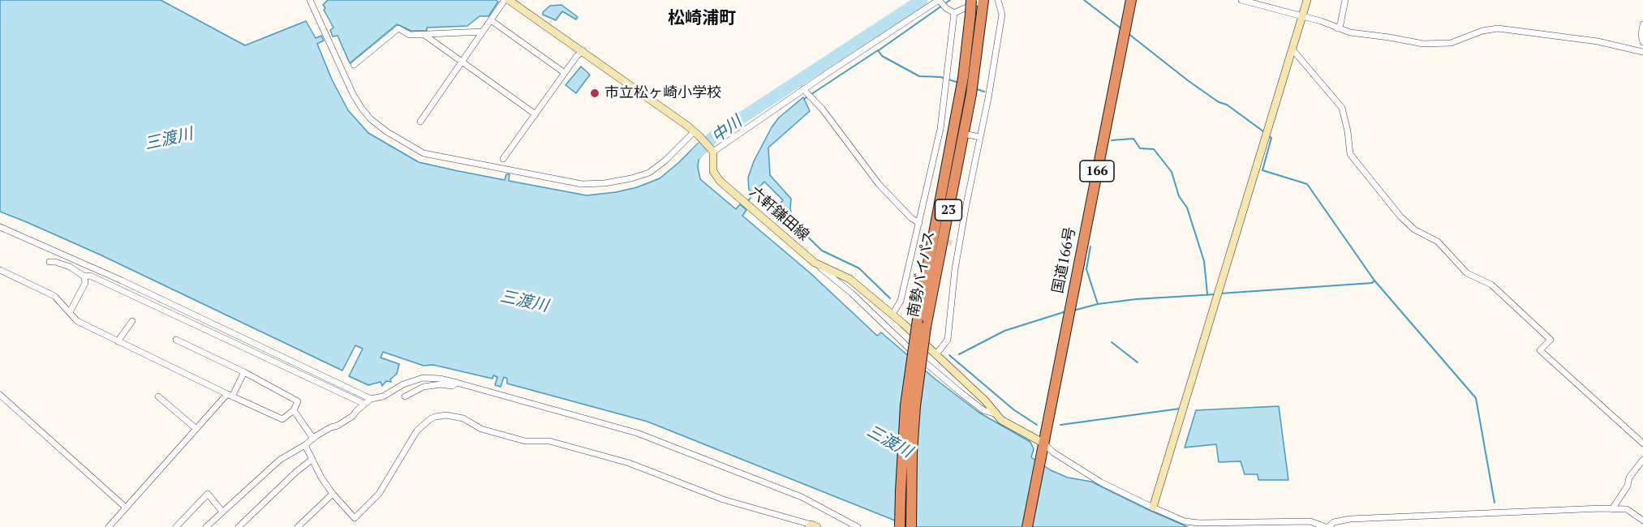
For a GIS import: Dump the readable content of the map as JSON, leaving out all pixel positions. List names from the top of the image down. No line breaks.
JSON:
{"streets":{"highway":["166","23","国道166号","南勢バイパス"],"main road":["六軒鎌田線"]},"crossings":[["六軒鎌田線","国道166号"]],"districts":["松崎浦町"],"water":["中川","三渡川"],"places":["市立松ヶ崎小学校"]}
